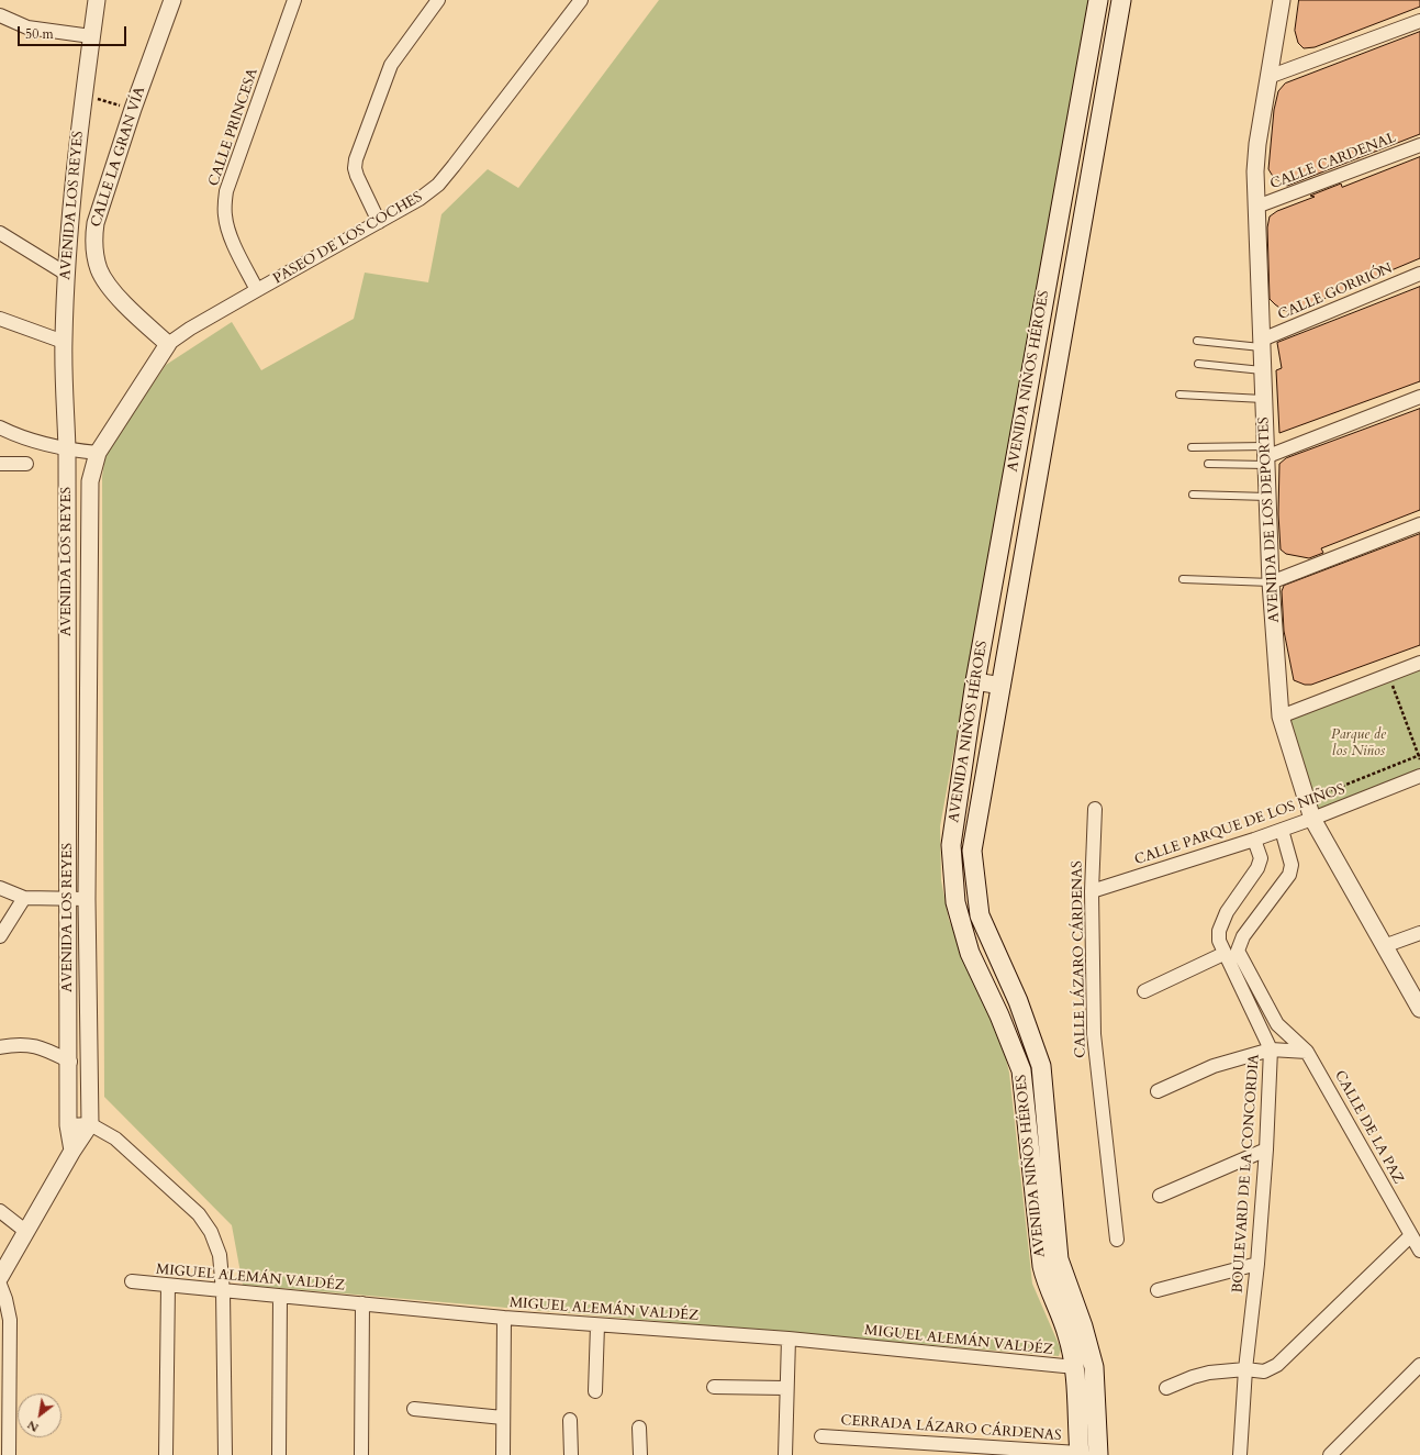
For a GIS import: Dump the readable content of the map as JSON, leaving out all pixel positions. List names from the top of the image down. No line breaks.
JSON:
{"streets":{"main road":["AVENIDA NIÑOS HÉROES"],"street":["CALLE PRINCESA","CALLE LA GRAN VÍA","CALLE CARDENAL","AVENIDA LOS REYES","PASEO DE LOS COCHES","CALLE GORRIÓN","AVENIDA DE LOS DEPORTES","CALLE PARQUE DE LOS NIÑOS","CALLE LÁZARO CÁRDENAS","CALLE DE LA PAZ","BOULEVARD DE LA CONCORDIA","MIGUEL ALEMÁN VALDÉZ","CERRADA LÁZARO CÁRDENAS"]},"crossings":[["CALLE PRINCESA","PASEO DE LOS COCHES"],["CALLE LA GRAN VÍA","PASEO DE LOS COCHES"],["CALLE CARDENAL","AVENIDA DE LOS DEPORTES"],["AVENIDA LOS REYES","PASEO DE LOS COCHES"],["CALLE GORRIÓN","AVENIDA DE LOS DEPORTES"],["AVENIDA NIÑOS HÉROES","MIGUEL ALEMÁN VALDÉZ"],["AVENIDA NIÑOS HÉROES","CERRADA LÁZARO CÁRDENAS"],["AVENIDA DE LOS DEPORTES","CALLE PARQUE DE LOS NIÑOS"],["CALLE PARQUE DE LOS NIÑOS","CALLE LÁZARO CÁRDENAS"],["CALLE PARQUE DE LOS NIÑOS","BOULEVARD DE LA CONCORDIA"]],"parks":["Parque de los Niños"],"scale_bar":"50 m","north":"bottom left"}
